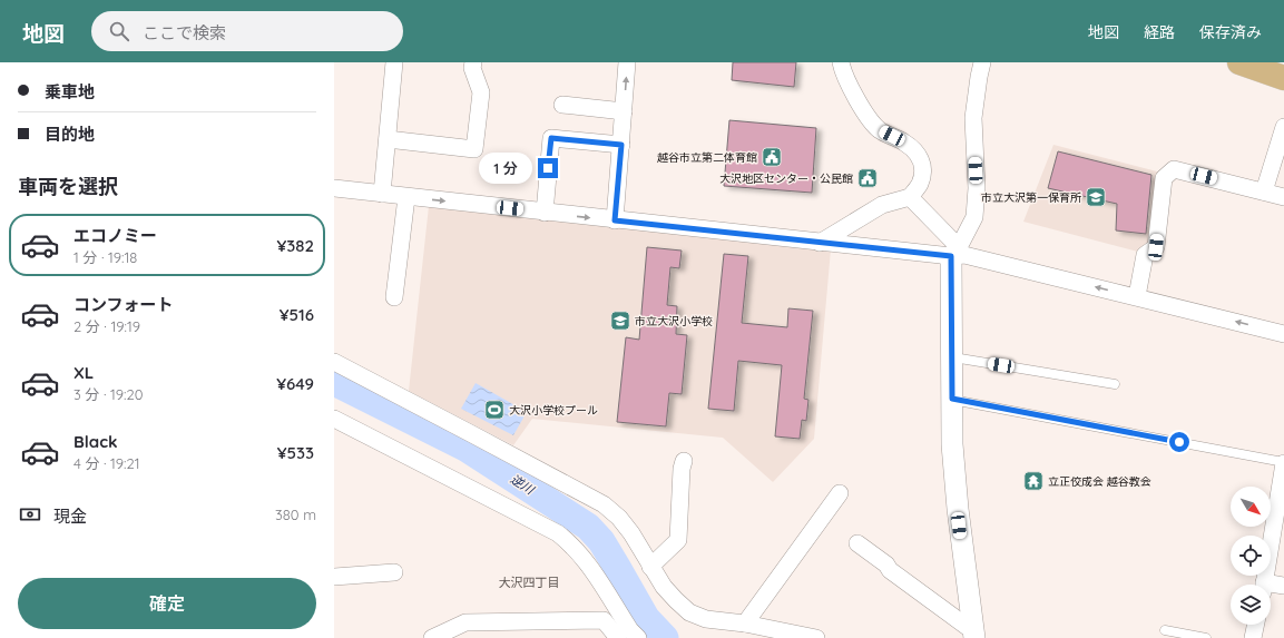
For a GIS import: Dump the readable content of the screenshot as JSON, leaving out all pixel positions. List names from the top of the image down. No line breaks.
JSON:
{"districts":["大沢四丁目"],"water":["逆川"],"places":{"public building":["越谷市立第二体育館","大沢地区センター・公民館"],"school or university":["市立大沢第一保育所","市立大沢小学校"],"sports":["大沢小学校プール"],"temple":["立正佼成会 越谷教会"]},"north":"bottom right","page":{"header":"地図","search":"ここで検索","nav":["地図","経路","保存済み"],"banner":["乗車地","目的地"],"bubble":"1 分","heading":"車両を選択","list":[{"name":"エコノミー","note":"1 分 · 19:18","value":"¥382"},{"name":"コンフォート","note":"2 分 · 19:19","value":"¥516"},{"name":"XL","note":"3 分 · 19:20","value":"¥649"},{"name":"Black","note":"4 分 · 19:21","value":"¥533"}],"pay":["現金","380 m"],"buttons":"確定"}}
